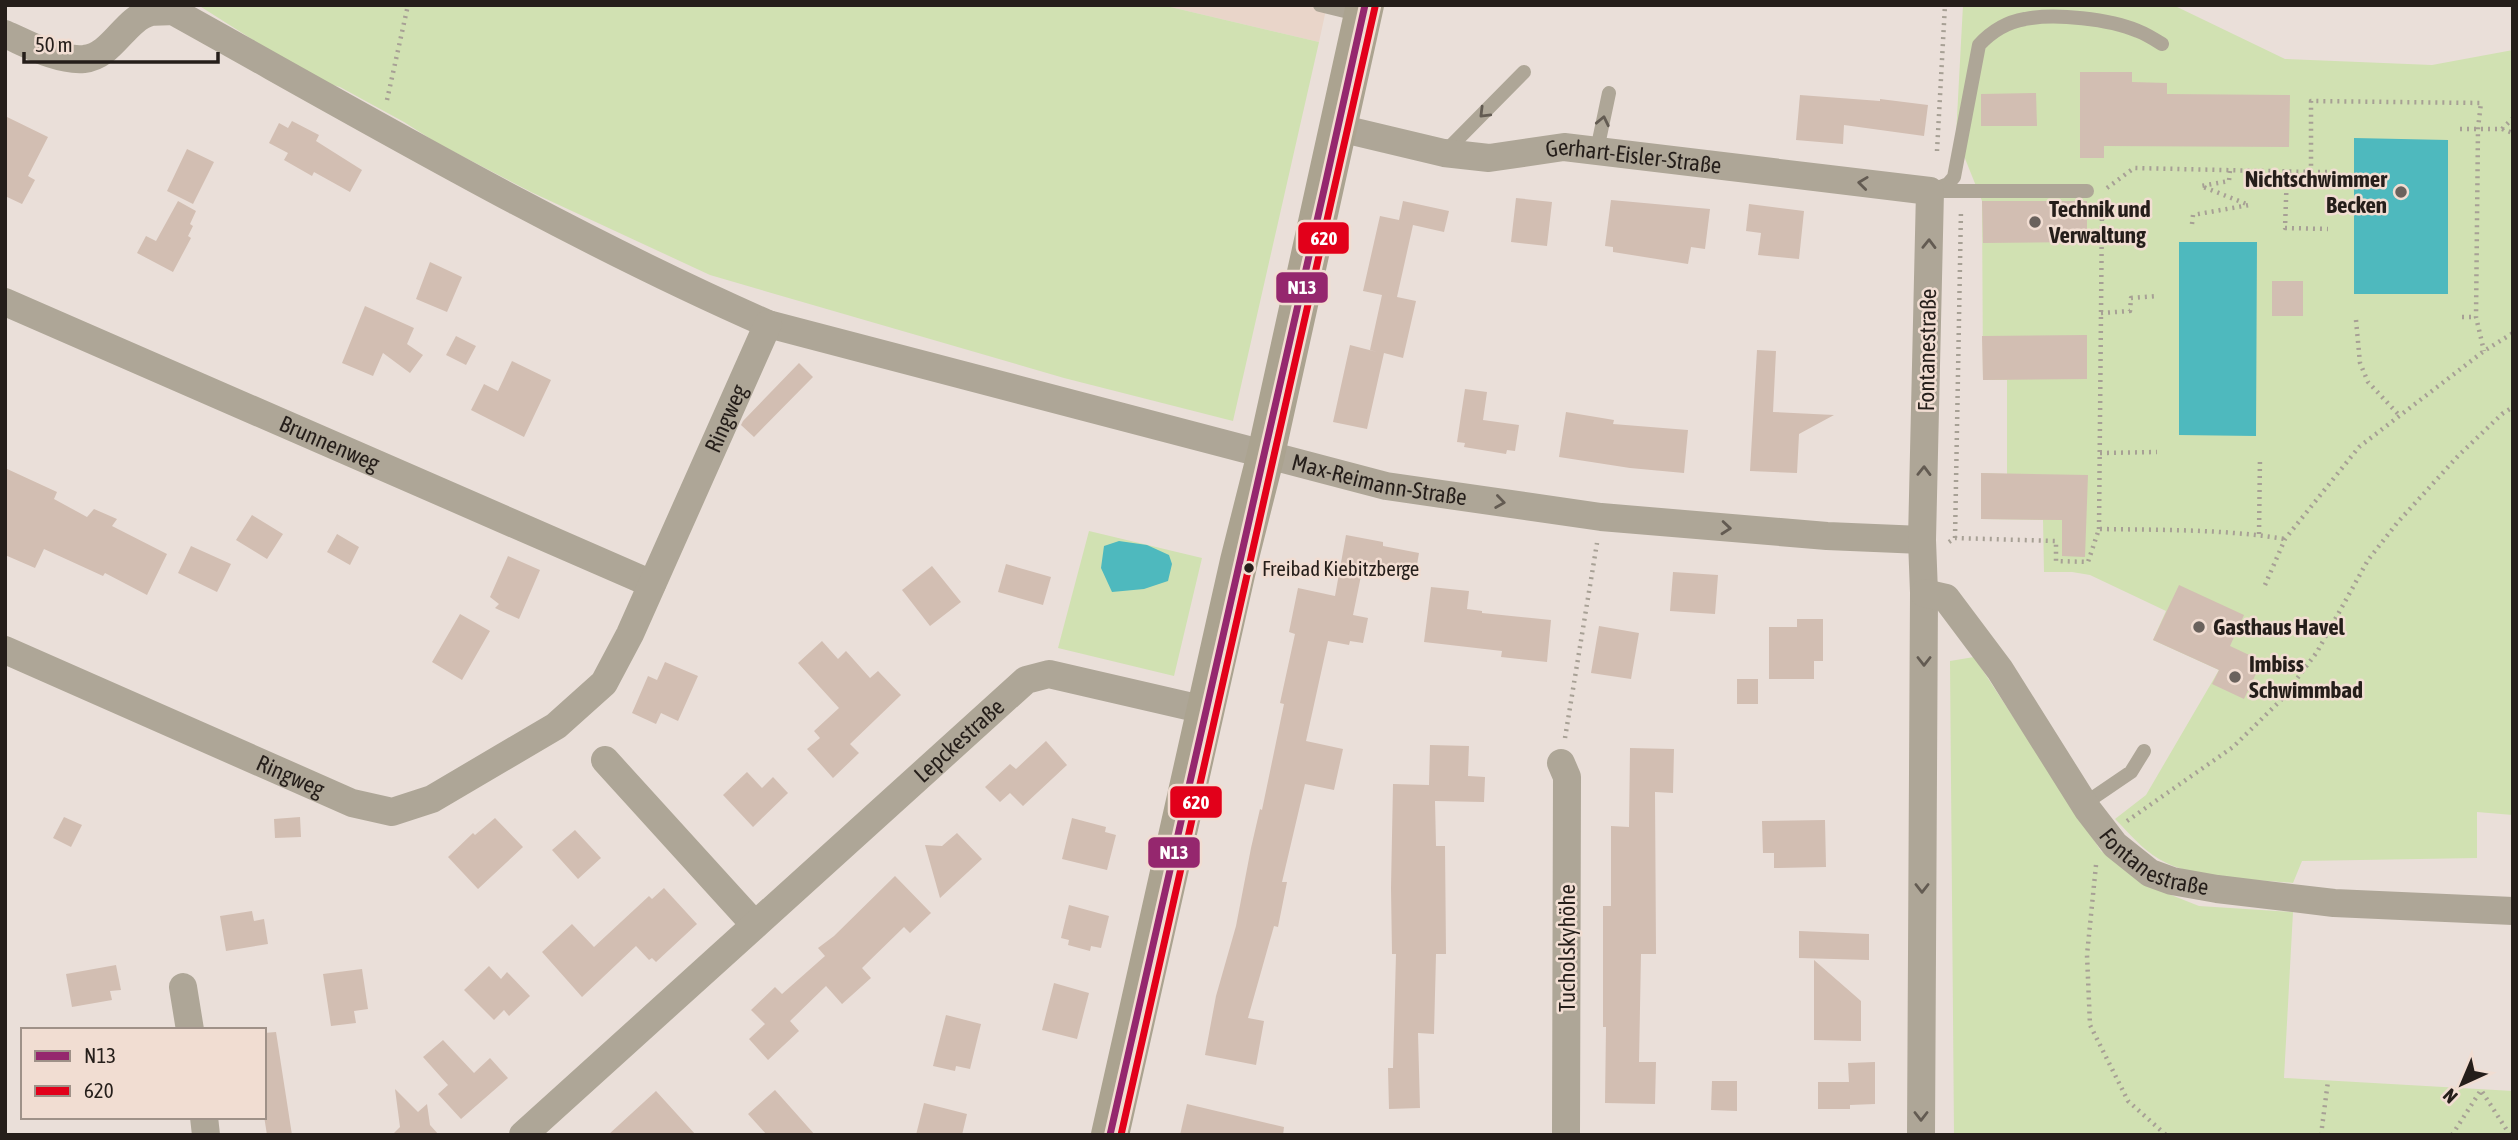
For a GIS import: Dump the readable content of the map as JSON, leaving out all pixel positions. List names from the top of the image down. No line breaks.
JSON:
{"streets":{"street":["Gerhart-Eisler-Straße","Fontanestraße","Ringweg","Brunnenweg","Max-Reimann-Straße","Lepckestraße","Tucholskyhöhe"]},"crossings":[["Gerhart-Eisler-Straße","Fontanestraße"],["Fontanestraße","Max-Reimann-Straße"],["Ringweg","Brunnenweg"],["Ringweg","Max-Reimann-Straße"]],"one_way":["Gerhart-Eisler-Straße","Max-Reimann-Straße"],"places":["Nichtschwimmer Becken","Technik und Verwaltung","Freibad Kiebitzberge","Gasthaus Havel","Imbiss Schwimmbad"],"lines":["transit line N13","transit line 620"],"legend":["N13","620"],"scale_bar":"50 m","north":"bottom left"}
